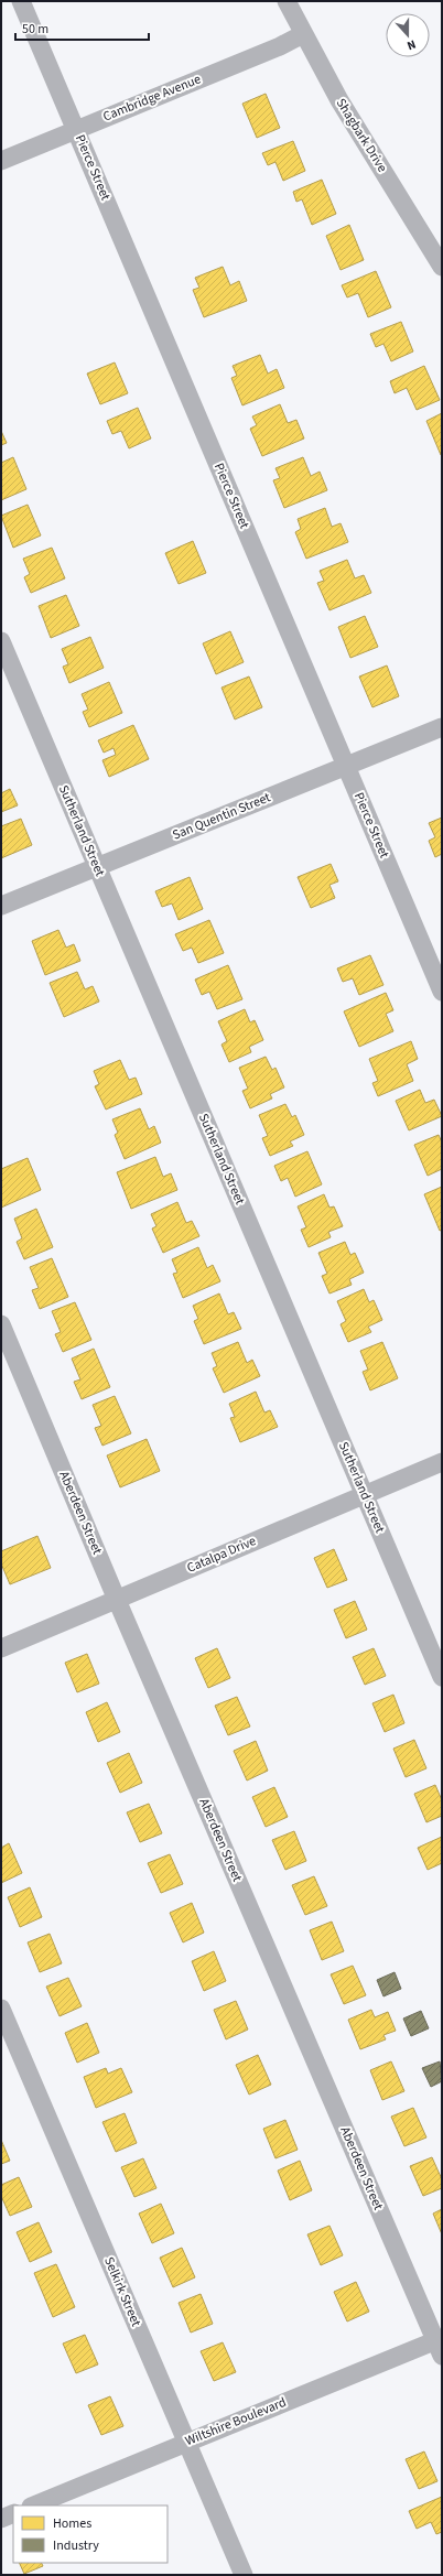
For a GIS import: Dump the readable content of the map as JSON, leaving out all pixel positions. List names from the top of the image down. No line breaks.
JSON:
{"streets":{"street":["Cambridge Avenue","Shagbark Drive","Pierce Street","San Quentin Street","Sutherland Street","Aberdeen Street","Catalpa Drive","Selkirk Street","Wiltshire Boulevard"]},"crossings":[["Cambridge Avenue","Shagbark Drive"],["Cambridge Avenue","Pierce Street"],["Pierce Street","San Quentin Street"],["San Quentin Street","Sutherland Street"],["Sutherland Street","Catalpa Drive"],["Aberdeen Street","Catalpa Drive"],["Aberdeen Street","Wiltshire Boulevard"],["Selkirk Street","Wiltshire Boulevard"]],"legend":["Homes","Industry"],"scale_bar":"50 m","north":"bottom"}
